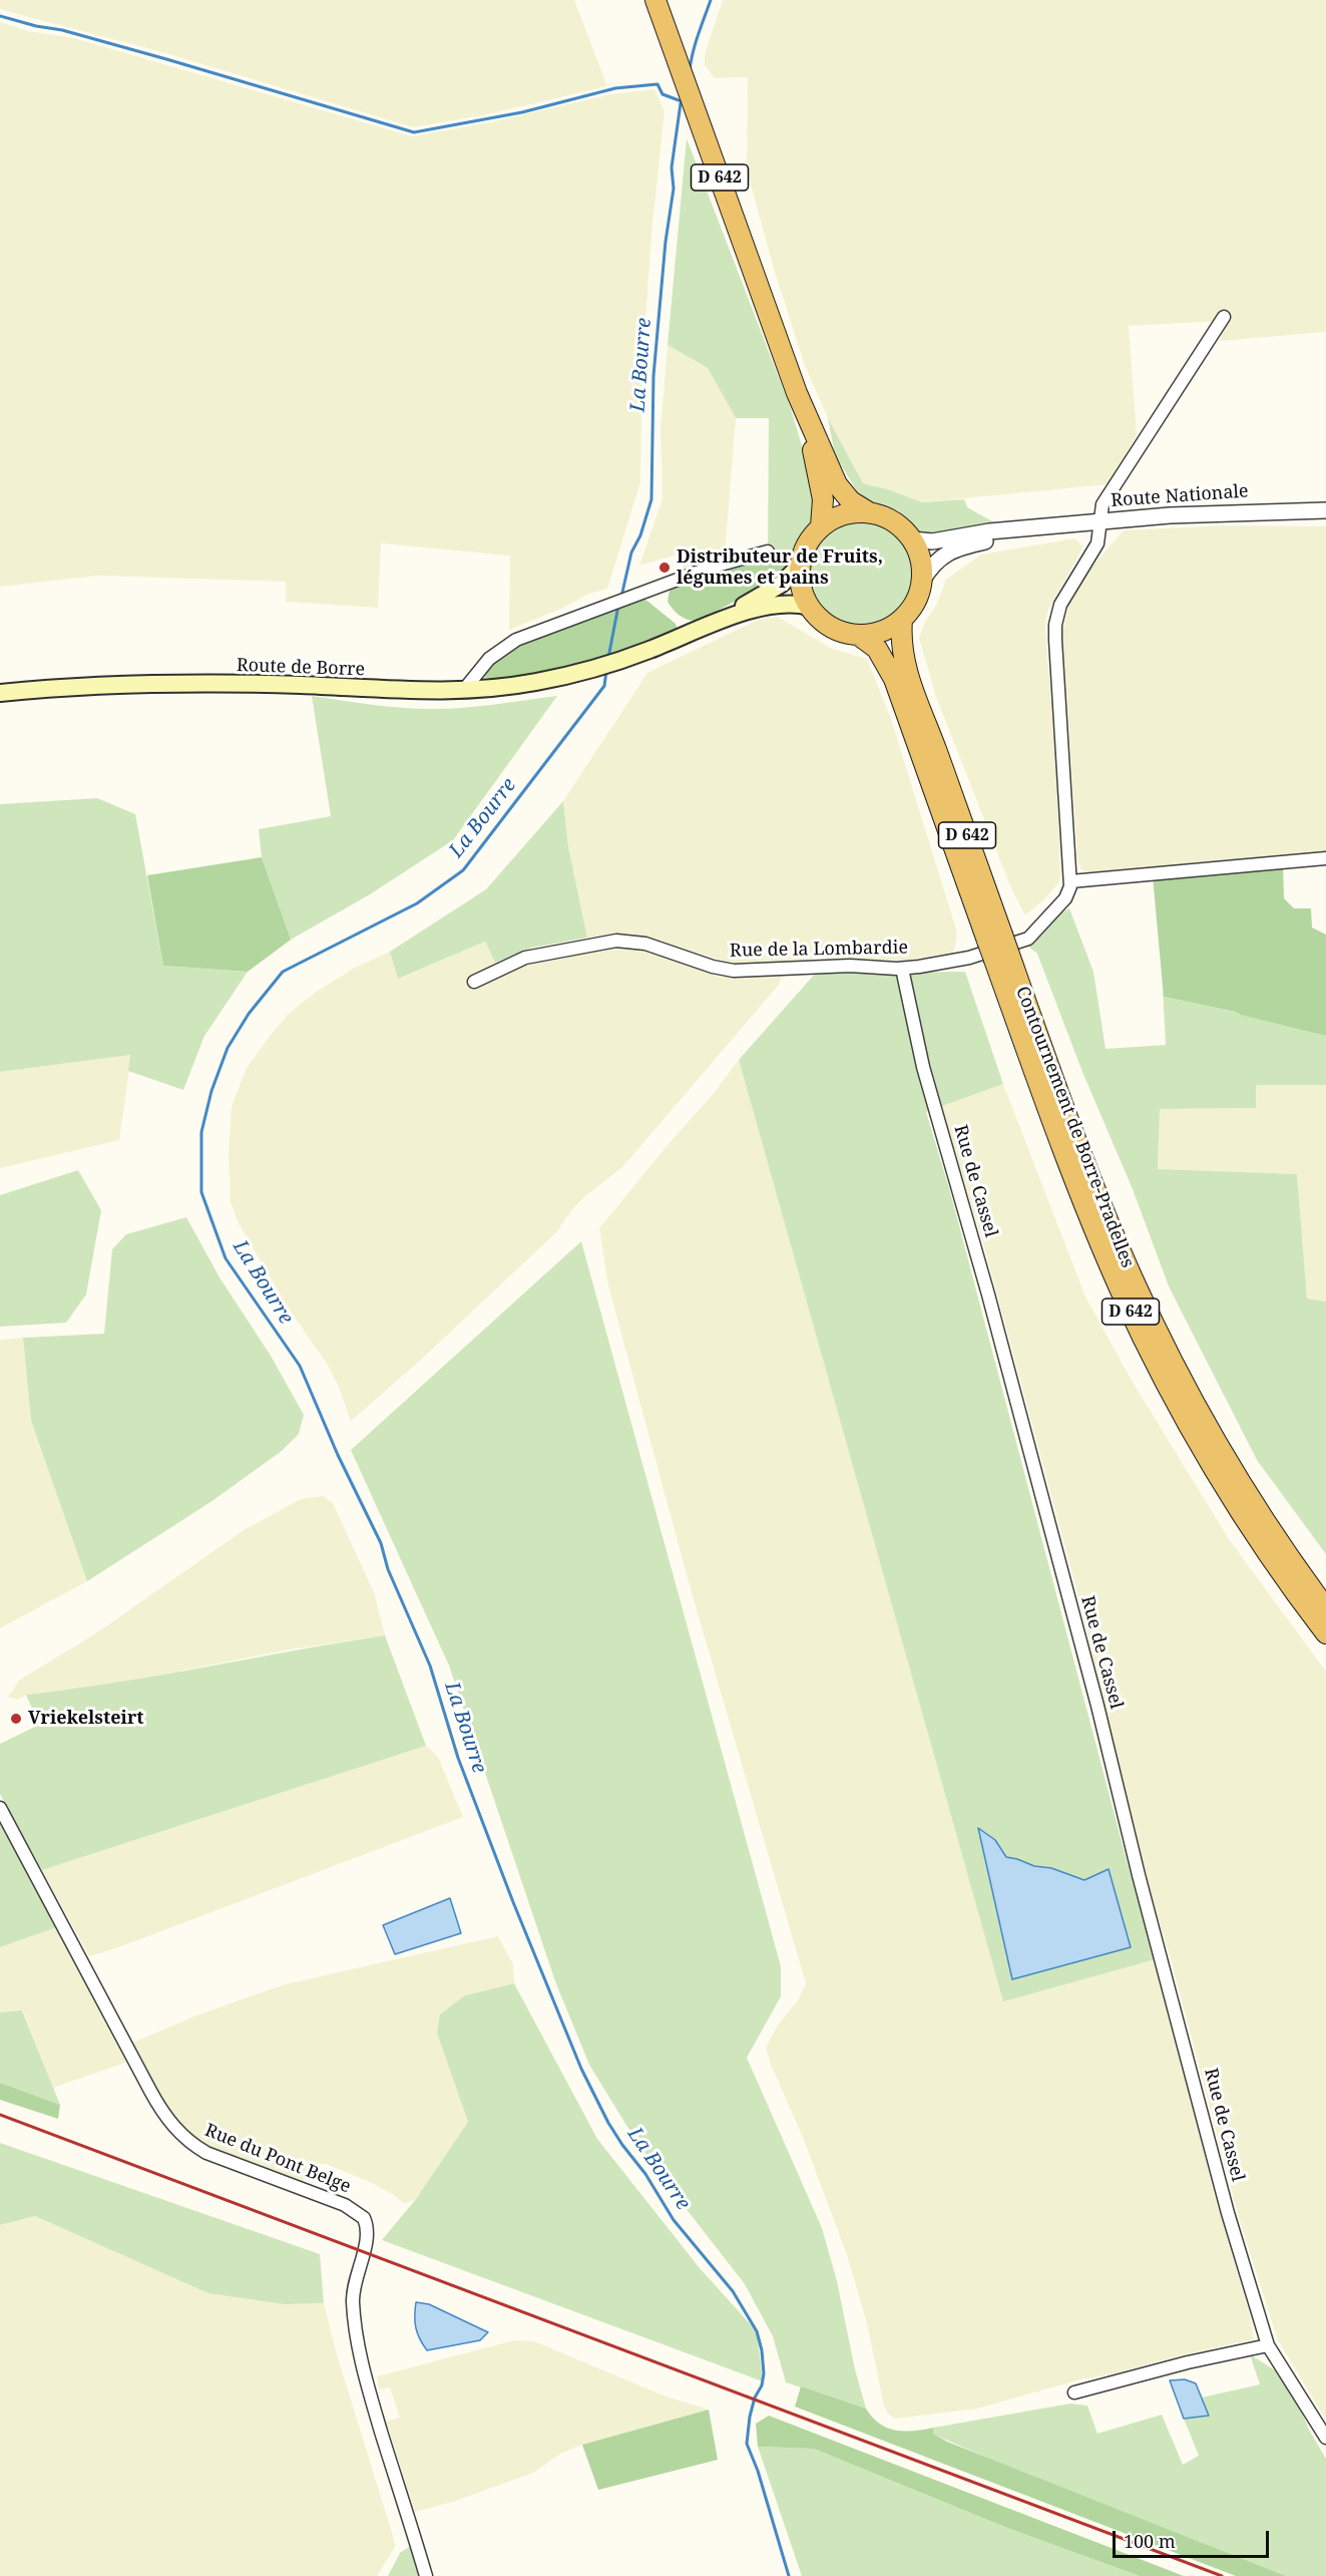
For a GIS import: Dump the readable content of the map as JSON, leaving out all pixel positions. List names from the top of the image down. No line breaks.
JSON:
{"streets":{"highway":["D 642","Contournement de Borre-Pradelles"],"main road":["Route de Borre"],"street":["Route Nationale","Rue de la Lombardie","Rue de Cassel","Rue du Pont Belge"]},"crossings":[["D 642","Route Nationale"],["D 642","Contournement de Borre-Pradelles"],["Route Nationale","Rue de la Lombardie"],["Rue de la Lombardie","Rue de Cassel"]],"water":["La Bourre"],"places":["Distributeur de Fruits, légumes et pains","Vriekelsteirt"],"scale_bar":"100 m"}
